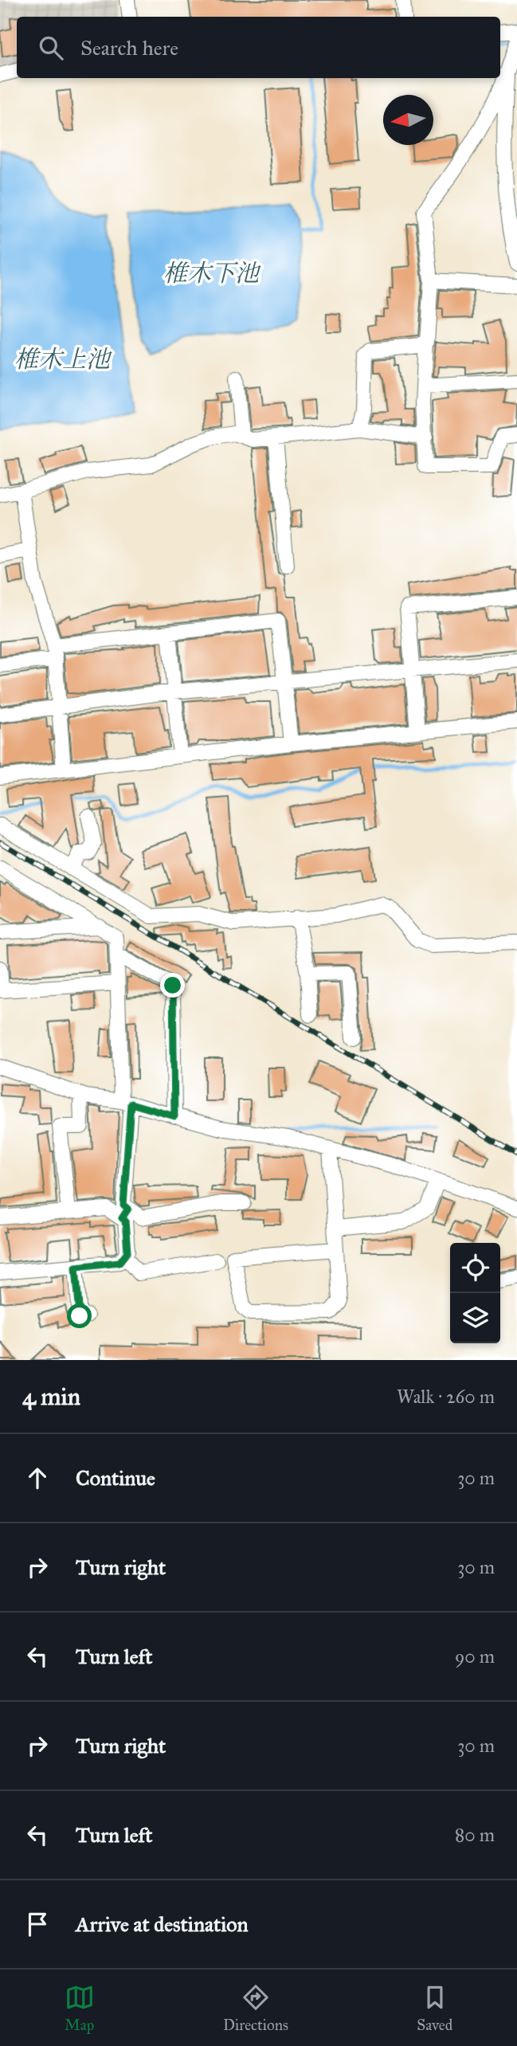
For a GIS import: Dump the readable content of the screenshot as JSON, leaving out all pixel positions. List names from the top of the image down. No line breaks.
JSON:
{"water":["椎木下池","椎木上池"],"north":"left","page":{"search":"Search here","heading":["4 min","Walk · 260 m"],"list":[["Continue","30 m"],["Turn right","30 m"],["Turn left","90 m"],["Turn right","30 m"],["Turn left","80 m"],"Arrive at destination"],"nav":["Map","Directions","Saved"]}}
